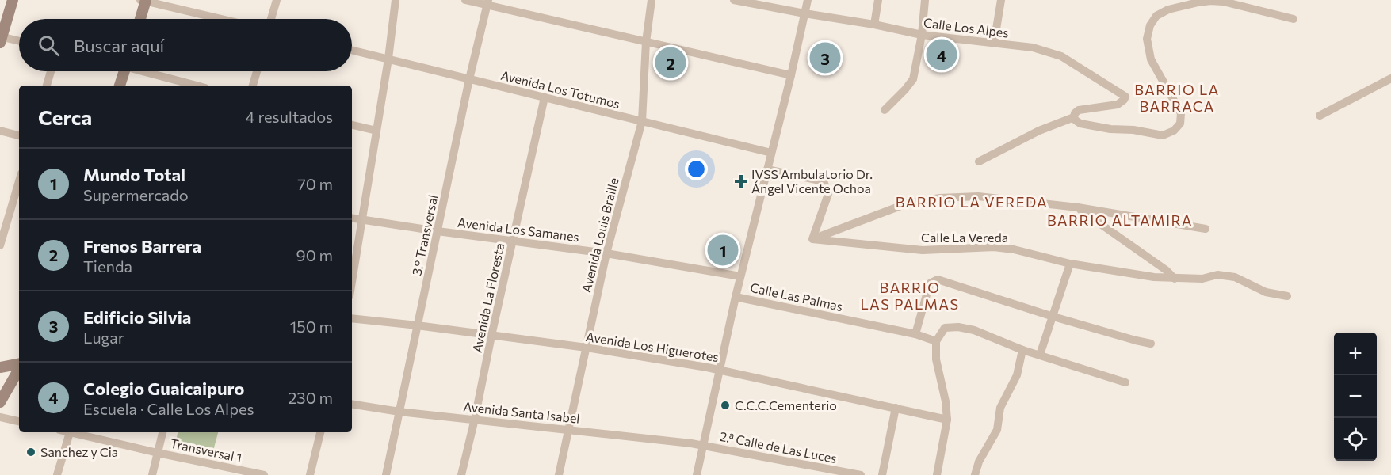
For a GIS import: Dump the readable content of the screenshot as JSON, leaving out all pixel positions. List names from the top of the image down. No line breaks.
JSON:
{"streets":{"street":["Calle Los Alpes","Avenida Los Totumos","Avenida Los Samanes","3.° Transversal","Avenida Louis Braille","Calle La Vereda","Calle Las Palmas","Avenida La Floresta","Avenida Los Higuerotes","Avenida Santa Isabel","2.ª Calle de Las Luces","Transversal 1"]},"crossings":[["Avenida Los Totumos","3.° Transversal"],["Avenida Los Totumos","Avenida Louis Braille"],["Avenida Los Totumos","Avenida La Floresta"],["Avenida Los Samanes","3.° Transversal"],["Avenida Los Samanes","Avenida Louis Braille"],["Avenida Los Samanes","Avenida La Floresta"],["3.° Transversal","Avenida Los Higuerotes"],["3.° Transversal","Avenida Santa Isabel"],["Avenida Louis Braille","Avenida Los Higuerotes"],["Avenida Louis Braille","Avenida Santa Isabel"],["Avenida La Floresta","Avenida Los Higuerotes"],["Avenida La Floresta","Avenida Santa Isabel"],["Avenida Santa Isabel","2.ª Calle de Las Luces"]],"districts":["BARRIO LA BARRACA","BARRIO LA VEREDA","BARRIO ALTAMIRA","BARRIO LAS PALMAS"],"places":{"health":["IVSS Ambulatorio Dr. Ángel Vicente Ochoa"],"other":["C.C.C.Cementerio","Sanchez y Cia"]},"page":{"search":"Buscar aquí","pins":["4","3","2","1"],"heading":["Cerca","4 resultados"],"list":[{"mark":"1","name":"Mundo Total","note":"Supermercado","value":"70 m"},{"mark":"2","name":"Frenos Barrera","note":"Tienda","value":"90 m"},{"mark":"3","name":"Edificio Silvia","note":"Lugar","value":"150 m"},{"mark":"4","name":"Colegio Guaicaipuro","note":"Escuela · Calle Los Alpes","value":"230 m"}],"map_buttons":["+","−"]}}
